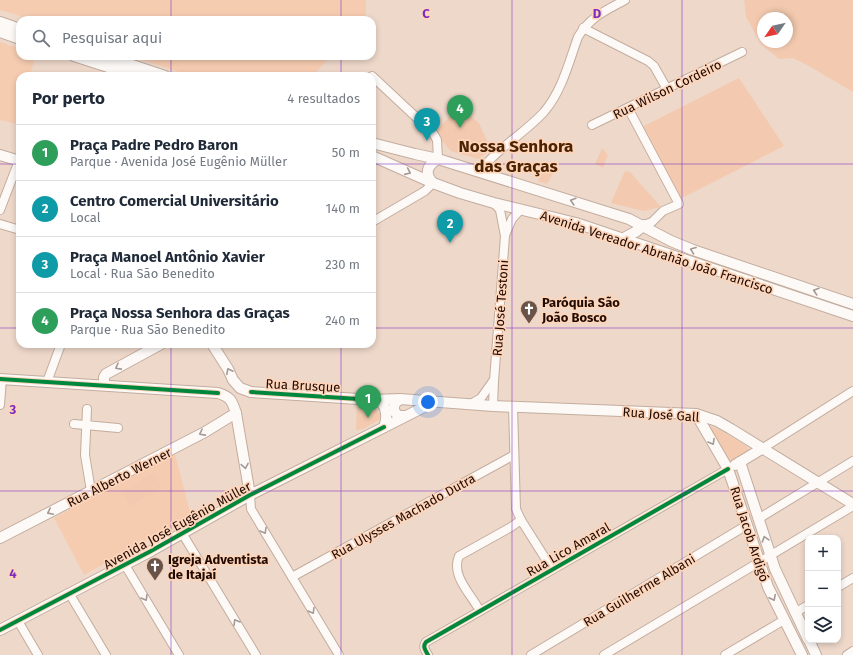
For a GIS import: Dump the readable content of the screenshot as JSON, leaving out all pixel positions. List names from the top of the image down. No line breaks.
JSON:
{"streets":{"main road":["Avenida Vereador Abrahão João Francisco","Rua Brusque","Rua José Gall","Rua Alberto Werner","Avenida José Eugênio Müller","Rua Jacob Ardigó","Rua Lico Amaral"],"street":["Rua Wilson Cordeiro","Rua José Testoni","Rua Ulysses Machado Dutra","Rua Guilherme Albani"]},"crossings":[["Avenida Vereador Abrahão João Francisco","Rua José Testoni"],["Rua José Testoni","Rua Brusque"],["Rua José Testoni","Rua José Gall"],["Rua Brusque","Rua José Gall"],["Rua Brusque","Avenida José Eugênio Müller"],["Rua José Gall","Rua Jacob Ardigó"],["Rua José Gall","Rua Lico Amaral"],["Rua Jacob Ardigó","Rua Lico Amaral"],["Rua Jacob Ardigó","Rua Guilherme Albani"]],"one_way":["Rua Alberto Werner"],"districts":["Nossa Senhora das Graças"],"places":{"church":["Paróquia São João Bosco","Igreja Adventista de Itajaí"]},"north":"bottom left","page":{"search":"Pesquisar aqui","heading":["Por perto","4 resultados"],"pins":["4","3","2","1"],"list":[{"mark":"1","name":"Praça Padre Pedro Baron","note":"Parque · Avenida José Eugênio Müller","value":"50 m"},{"mark":"2","name":"Centro Comercial Universitário","note":"Local","value":"140 m"},{"mark":"3","name":"Praça Manoel Antônio Xavier","note":"Local · Rua São Benedito","value":"230 m"},{"mark":"4","name":"Praça Nossa Senhora das Graças","note":"Parque · Rua São Benedito","value":"240 m"}],"map_buttons":["+","−"]},"grid":{"columns":["C","D"],"rows":["3","4"]}}
